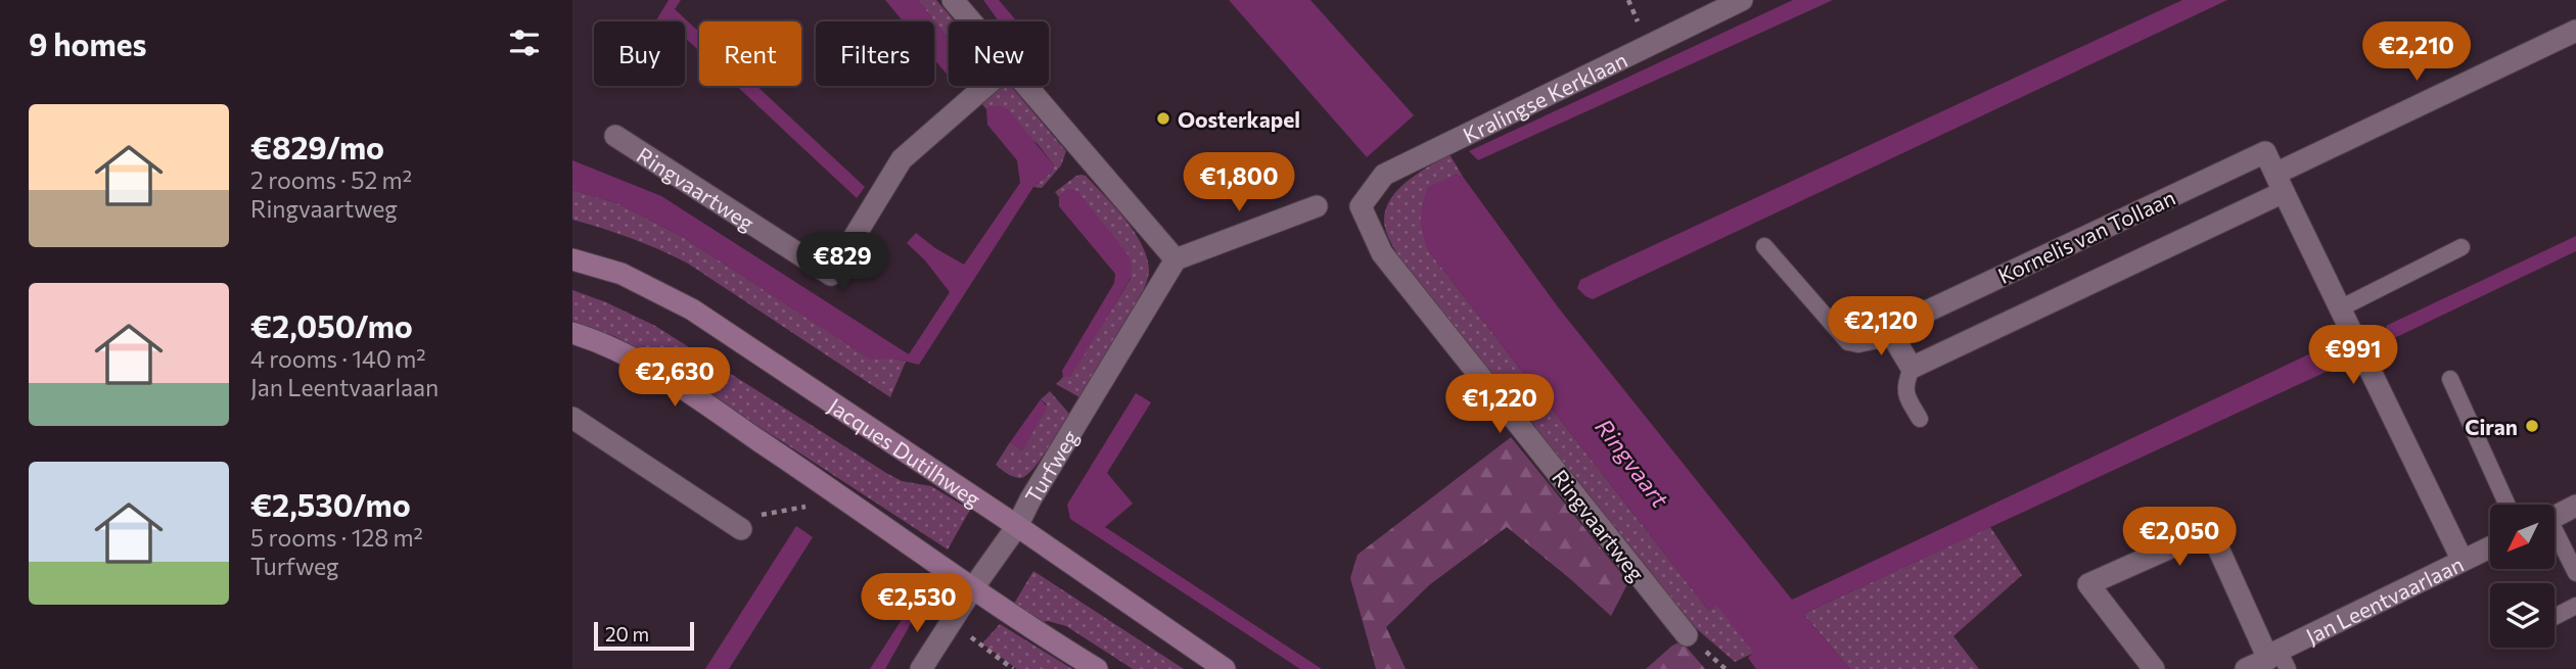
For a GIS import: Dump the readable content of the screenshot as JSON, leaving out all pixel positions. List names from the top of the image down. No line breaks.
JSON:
{"streets":{"main road":["Jacques Dutilhweg"],"street":["Kralingse Kerklaan","Ringvaartweg","Kornelis van Tollaan","Turfweg","Jan Leentvaarlaan"]},"crossings":[["Kralingse Kerklaan","Ringvaartweg"],["Jacques Dutilhweg","Turfweg"]],"water":["Ringvaart"],"places":["Oosterkapel","Ciran"],"scale_bar":"20 m","north":"bottom left","page":{"heading":"9 homes","price":["€2,210","€1,800","€829","€2,120","€991","€2,630","€1,220","€2,050","€2,530"],"chip":["Buy","Rent","Filters","New"],"list":[{"name":"€829/mo","note":"2 rooms · 52 m² · Ringvaartweg"},{"name":"€2,050/mo","note":"4 rooms · 140 m² · Jan Leentvaarlaan"},{"name":"€2,530/mo","note":"5 rooms · 128 m² · Turfweg"}],"scale":"20 m"}}
